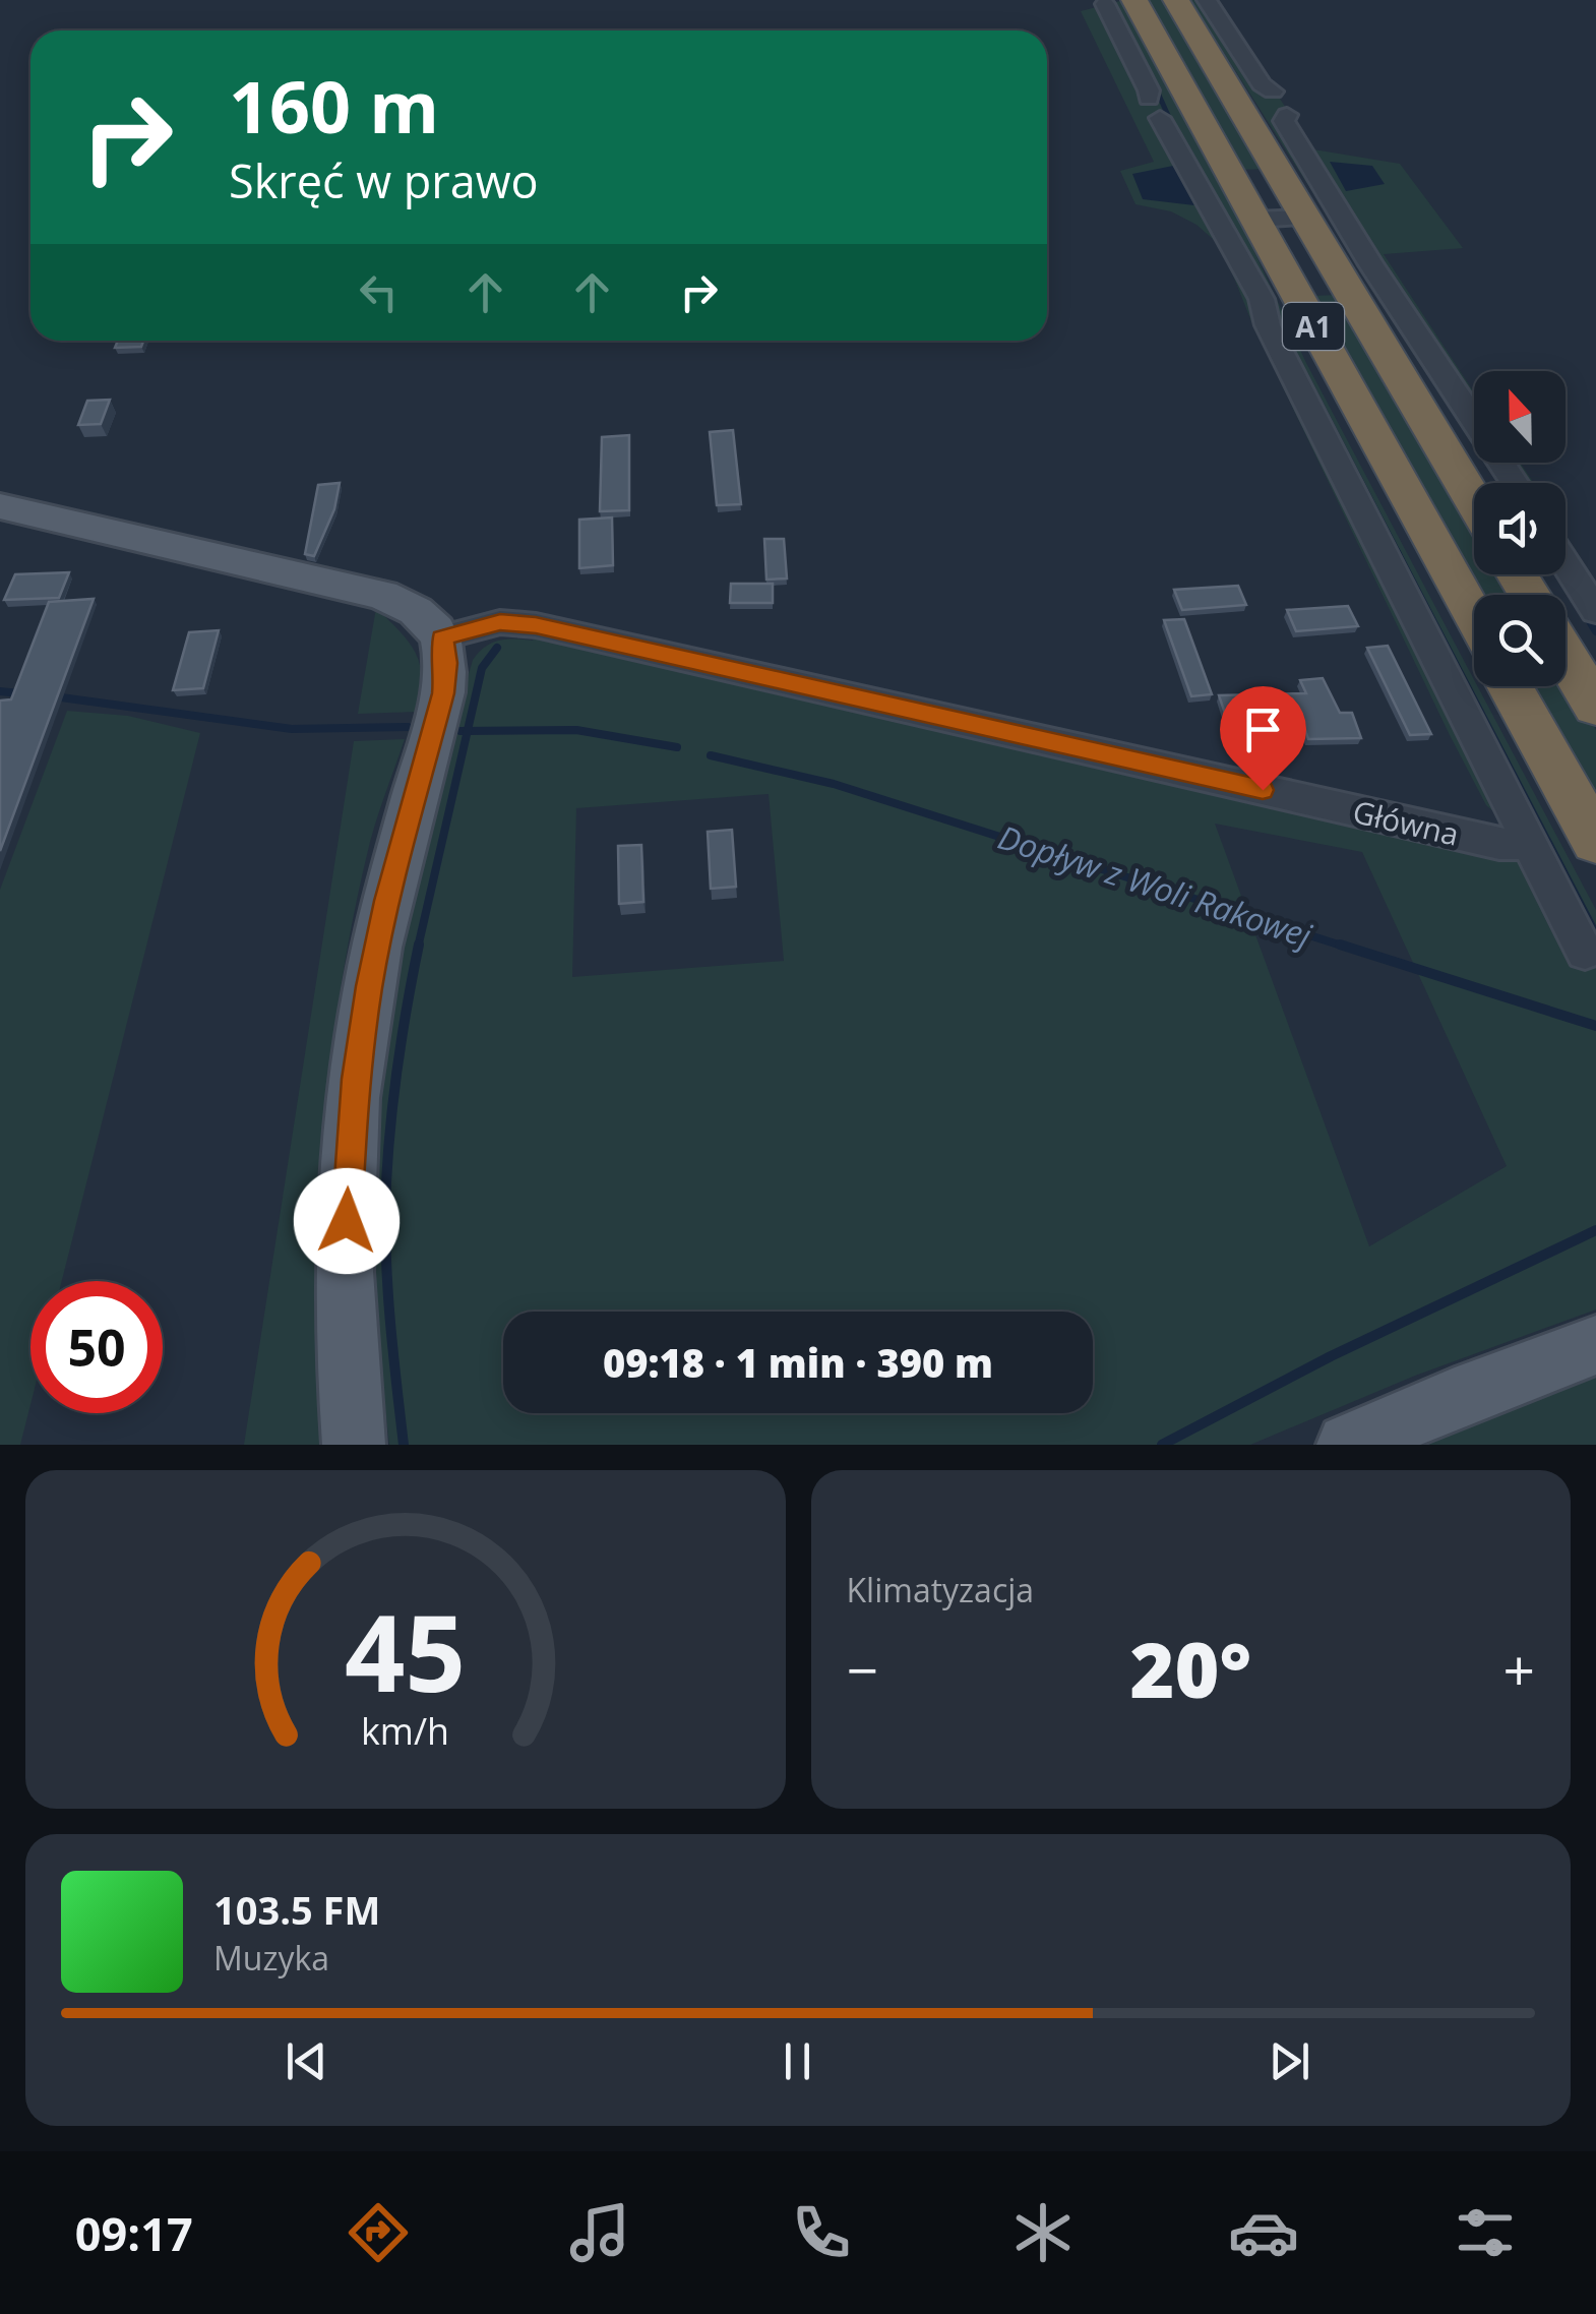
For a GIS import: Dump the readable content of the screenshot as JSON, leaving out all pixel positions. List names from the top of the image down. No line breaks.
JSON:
{"streets":{"highway":["A1"],"street":["Główna"]},"water":["Dopływ z Woli Rakowej"],"north":"top","page":{"turn":["160 m","Skręć w prawo"],"limit":"50","trip":"09:18 · 1 min · 390 m","tile":"Klimatyzacja","heat":["−","20°","+"],"song":["103.5 FM","Muzyka"],"tabs":"09:17","gauge":["45","km/h"]}}
